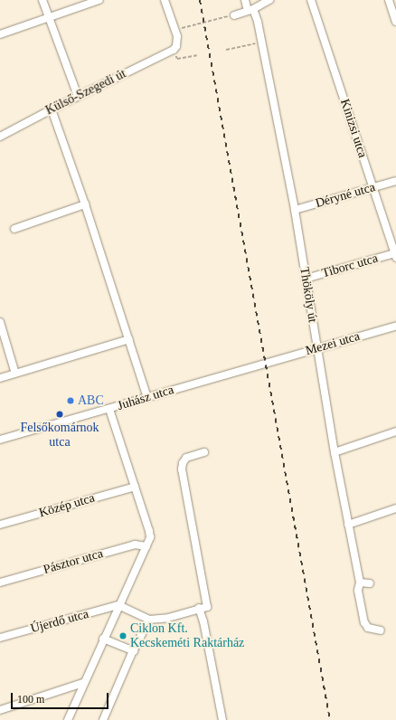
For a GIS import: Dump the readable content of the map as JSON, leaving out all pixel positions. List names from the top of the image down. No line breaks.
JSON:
{"streets":{"street":["Külső-Szegedi út","Kinizsi utca","Déryné utca","Tiborc utca","Thököly út","Mezei utca","Juhász utca","Közép utca","Pásztor utca","Újerdő utca"]},"crossings":[["Kinizsi utca","Déryné utca"],["Kinizsi utca","Tiborc utca"],["Déryné utca","Thököly út"],["Tiborc utca","Thököly út"],["Thököly út","Mezei utca"],["Mezei utca","Juhász utca"]],"places":["ABC","Felsőkomárnok utca","Ciklon Kft. Kecskeméti Raktárház"],"scale_bar":"100 m"}
